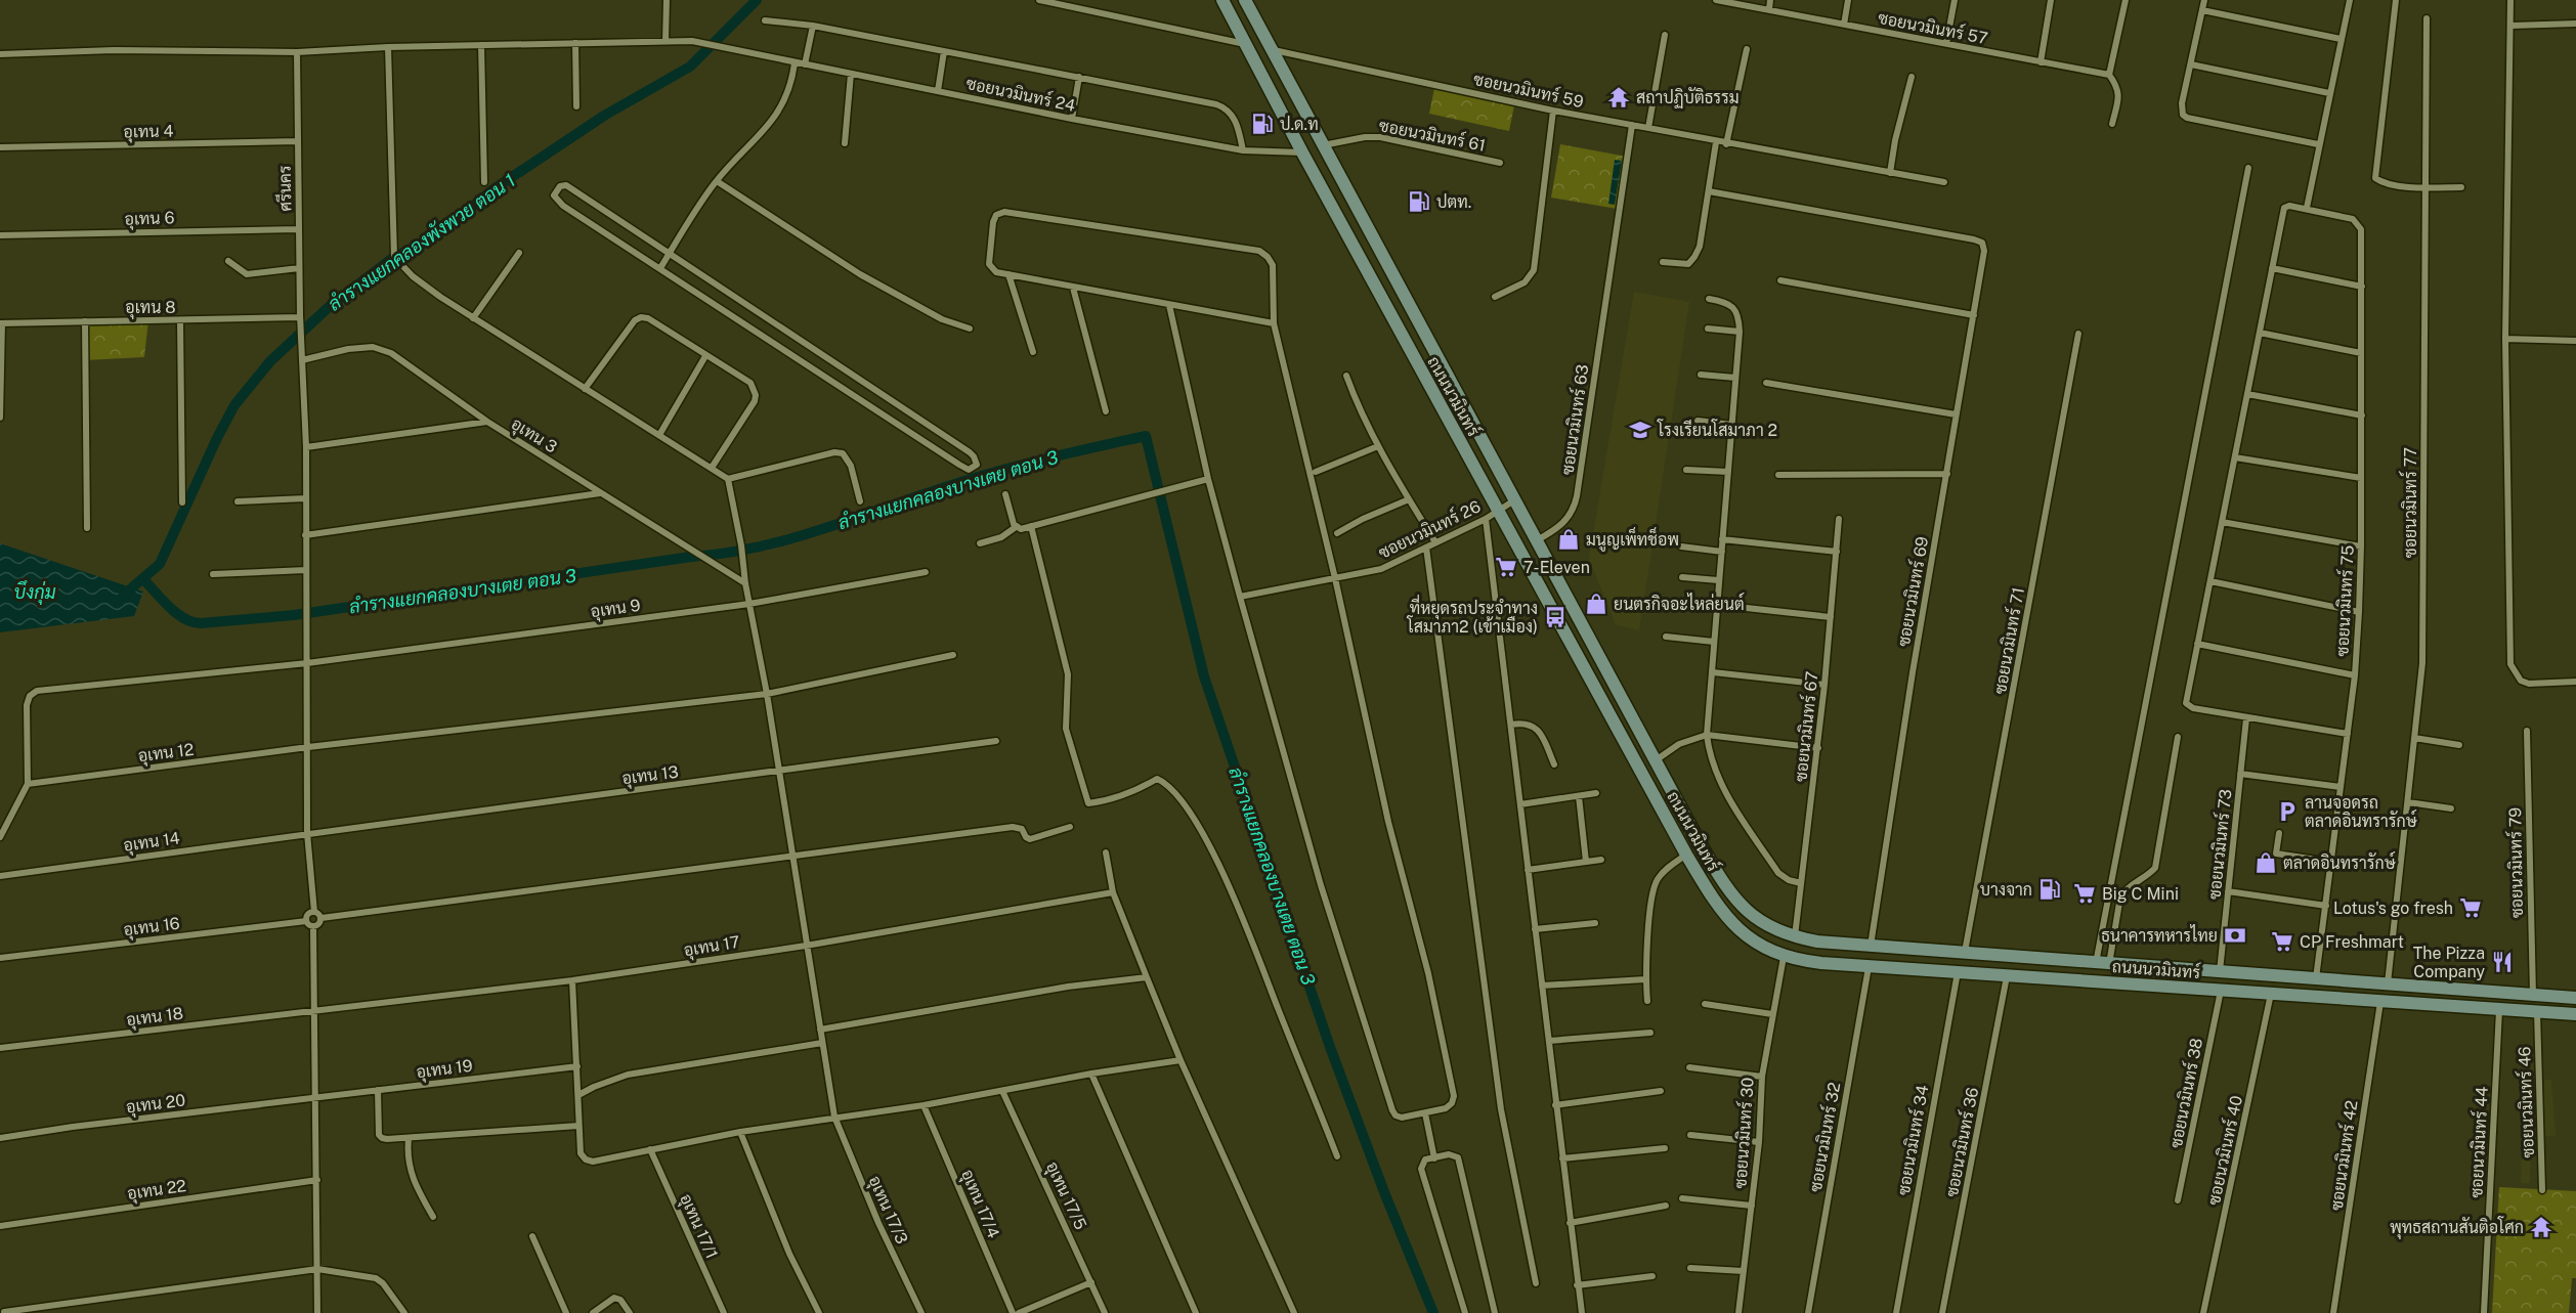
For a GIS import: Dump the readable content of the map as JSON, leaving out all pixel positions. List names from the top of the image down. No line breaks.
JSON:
{"streets":{"main road":["ถนนนวมินทร์"],"street":["ซอยนวมินทร์ 57","ซอยนวมินทร์ 59","ซอยนวมินทร์ 24","อุเทน 4","ซอยนวมินทร์ 61","ศรีนคร","อุเทน 6","อุเทน 8","ซอยนวมินทร์ 63","อุเทน 3","ซอยนวมินทร์ 77","ซอยนวมินทร์ 26","ซอยนวมินทร์ 69","ซอยนวมินทร์ 75","อุเทน 9","ซอยนวมินทร์ 71","ซอยนวมินทร์ 67","อุเทน 12","อุเทน 13","อุเทน 14","ซอยนวมินทร์ 73","ซอยนวมินทร์ 79","อุเทน 16","อุเทน 17","อุเทน 18","อุเทน 19","ซอยนวมินทร์ 38","ซอยนวมินทร์ 46","อุเทน 20","ซอยนวมินทร์ 30","ซอยนวมินทร์ 32","ซอยนวมินทร์ 34","ซอยนวมินทร์ 36","ซอยนวมินทร์ 44","ซอยนวมินทร์ 40","ซอยนวมินทร์ 42","อุเทน 22","อุเทน 17/5","อุเทน 17/4","อุเทน 17/3","อุเทน 17/1"]},"crossings":[["ซอยนวมินทร์ 59","ถนนนวมินทร์"],["ซอยนวมินทร์ 59","ซอยนวมินทร์ 63"],["ซอยนวมินทร์ 24","ศรีนคร"],["ซอยนวมินทร์ 24","ถนนนวมินทร์"],["อุเทน 4","ศรีนคร"],["ซอยนวมินทร์ 61","ถนนนวมินทร์"],["ศรีนคร","อุเทน 6"],["ศรีนคร","อุเทน 8"],["ศรีนคร","อุเทน 3"],["ศรีนคร","อุเทน 9"],["ศรีนคร","อุเทน 12"],["ศรีนคร","อุเทน 13"],["ศรีนคร","อุเทน 14"],["ศรีนคร","อุเทน 16"],["ถนนนวมินทร์","ซอยนวมินทร์ 63"],["ถนนนวมินทร์","ซอยนวมินทร์ 77"],["ถนนนวมินทร์","ซอยนวมินทร์ 26"],["ถนนนวมินทร์","ซอยนวมินทร์ 69"],["ถนนนวมินทร์","ซอยนวมินทร์ 75"],["ถนนนวมินทร์","ซอยนวมินทร์ 71"],["ถนนนวมินทร์","ซอยนวมินทร์ 67"],["ถนนนวมินทร์","ซอยนวมินทร์ 73"],["ถนนนวมินทร์","ซอยนวมินทร์ 79"],["ถนนนวมินทร์","ซอยนวมินทร์ 38"],["ถนนนวมินทร์","ซอยนวมินทร์ 46"],["ถนนนวมินทร์","ซอยนวมินทร์ 30"],["ถนนนวมินทร์","ซอยนวมินทร์ 32"],["ถนนนวมินทร์","ซอยนวมินทร์ 34"],["ถนนนวมินทร์","ซอยนวมินทร์ 36"],["ถนนนวมินทร์","ซอยนวมินทร์ 44"],["ถนนนวมินทร์","ซอยนวมินทร์ 40"],["ถนนนวมินทร์","ซอยนวมินทร์ 42"],["อุเทน 3","อุเทน 17/3"],["อุเทน 9","อุเทน 12"],["อุเทน 9","อุเทน 17/3"],["อุเทน 12","อุเทน 17/3"],["อุเทน 13","อุเทน 14"],["อุเทน 13","อุเทน 17/3"],["อุเทน 17","อุเทน 18"],["อุเทน 17","อุเทน 17/3"],["อุเทน 19","อุเทน 20"]],"water":["ลำรางแยกคลองพังพวย ตอน 1","ลำรางแยกคลองบางเตย ตอน 3","บึงกุ่ม"],"places":{"temple":["สถาปฏิบัติธรรม","พุทธสถานสันติอโศก"],"fuel station":["ป.ด.ท","ปตท.","บางจาก"],"school or university":["โรงเรียนโสมาภา 2"],"shop":["มนูญเพ็ทช็อพ","ยนตรกิจอะไหล่ยนต์","ตลาดอินทรารักษ์"],"supermarket":["7-Eleven","Big C Mini","Lotus's go fresh","CP Freshmart"],"bus stop":["ที่หยุดรถประจำทาง โสมาภา2 (เข้าเมือง)"],"parking":["ลานจอดรถ ตลาดอินทรารักษ์"],"bank":["ธนาคารทหารไทย"],"restaurant":["The Pizza Company"]}}
